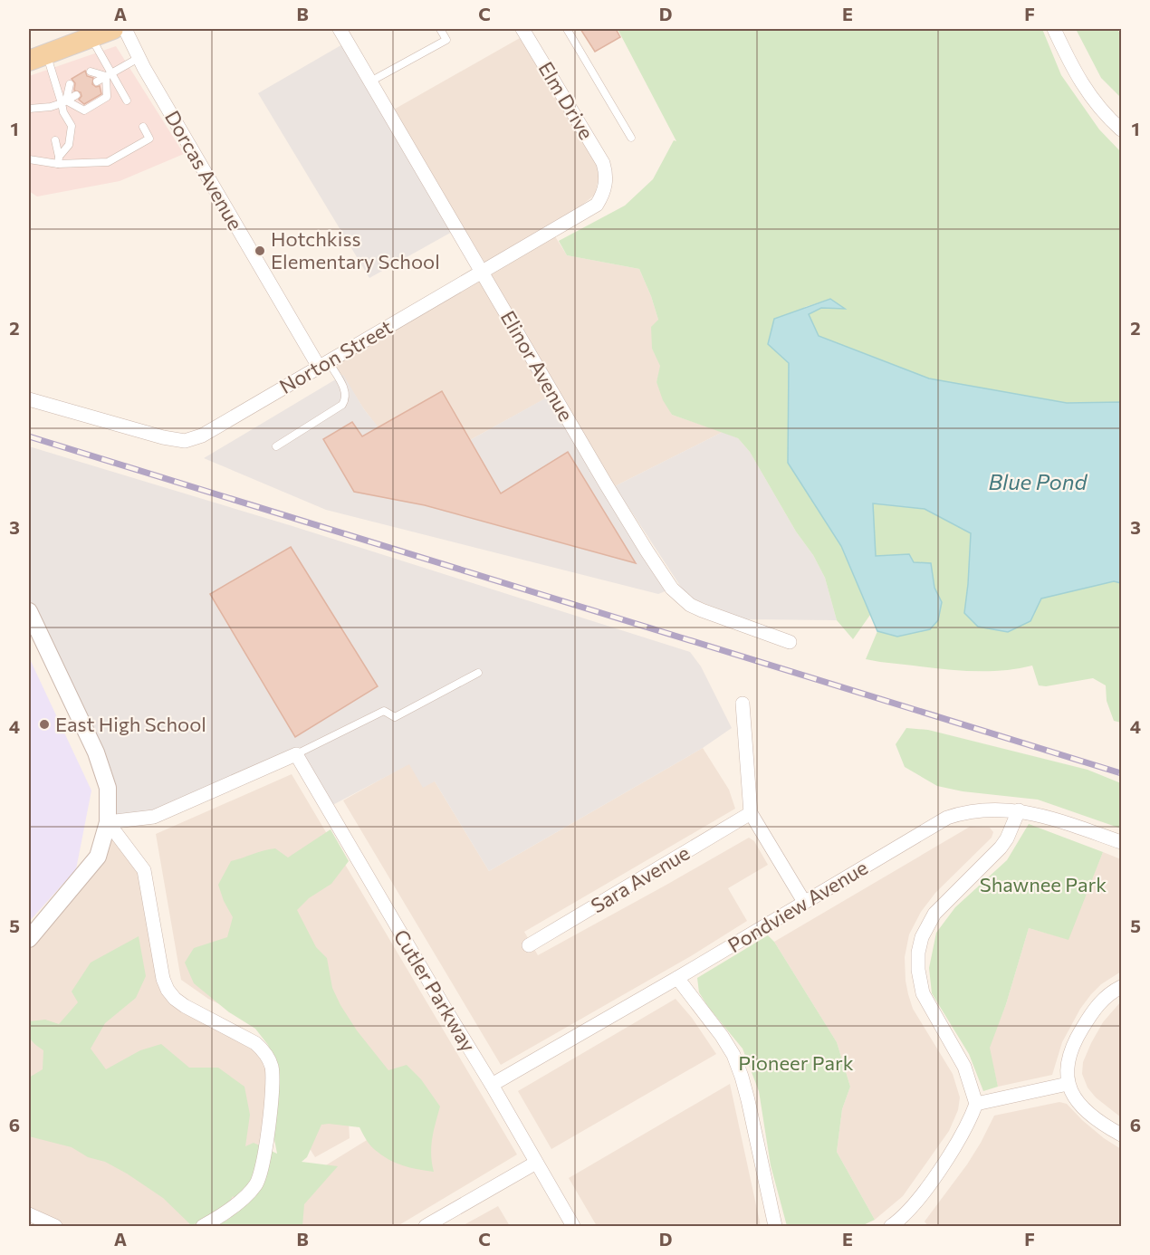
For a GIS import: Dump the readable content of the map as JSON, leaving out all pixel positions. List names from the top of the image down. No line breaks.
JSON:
{"streets":{"street":["Elm Drive","Dorcas Avenue","Norton Street","Elinor Avenue","Sara Avenue","Pondview Avenue","Cutler Parkway"]},"crossings":[["Elm Drive","Norton Street"],["Dorcas Avenue","Norton Street"],["Norton Street","Elinor Avenue"],["Pondview Avenue","Cutler Parkway"]],"water":["Blue Pond"],"parks":["Shawnee Park","Pioneer Park"],"places":["Hotchkiss Elementary School","East High School"],"grid":{"columns":["A","B","C","D","E","F"],"rows":["1","2","3","4","5","6"]}}
